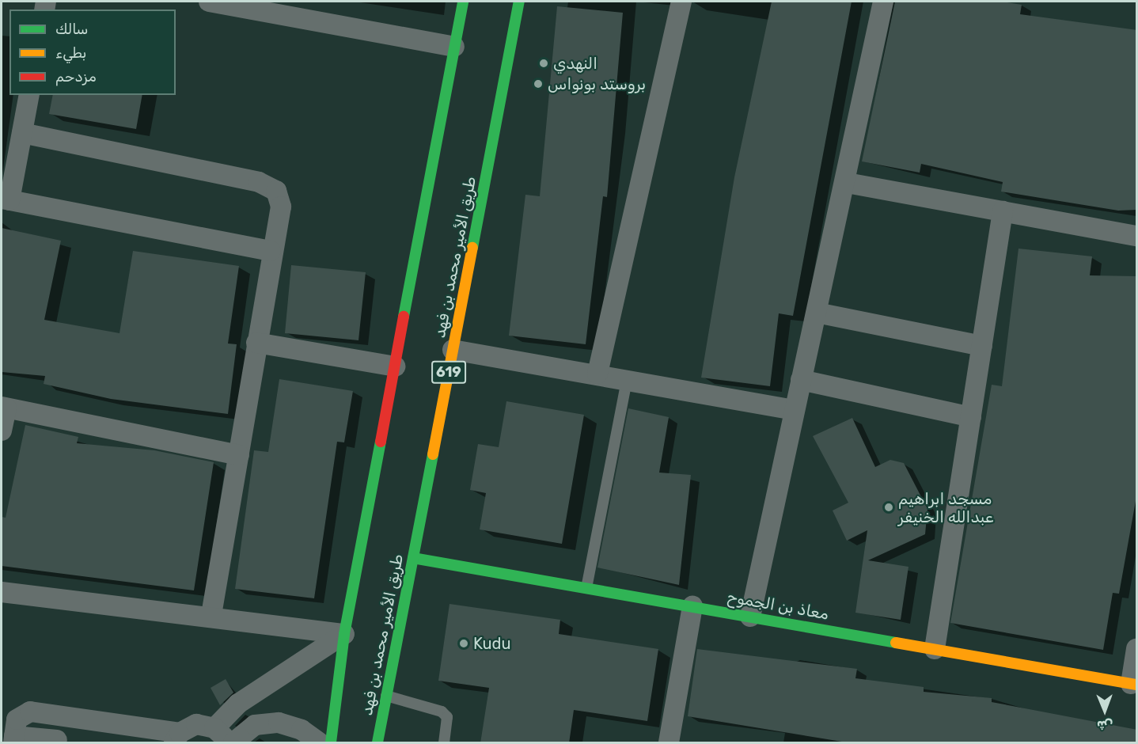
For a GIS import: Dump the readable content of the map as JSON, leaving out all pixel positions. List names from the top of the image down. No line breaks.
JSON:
{"streets":{"main road":["طريق الأمير محمد بن فهد","619","معاذ بن الجموح"]},"crossings":[["طريق الأمير محمد بن فهد","معاذ بن الجموح"]],"places":["النهدي","بروستد بونواس","مسجد ابراهيم عبدالله الخنيفر","Kudu"],"legend":["سالك","بطيء","مزدحم"],"north":"bottom"}
